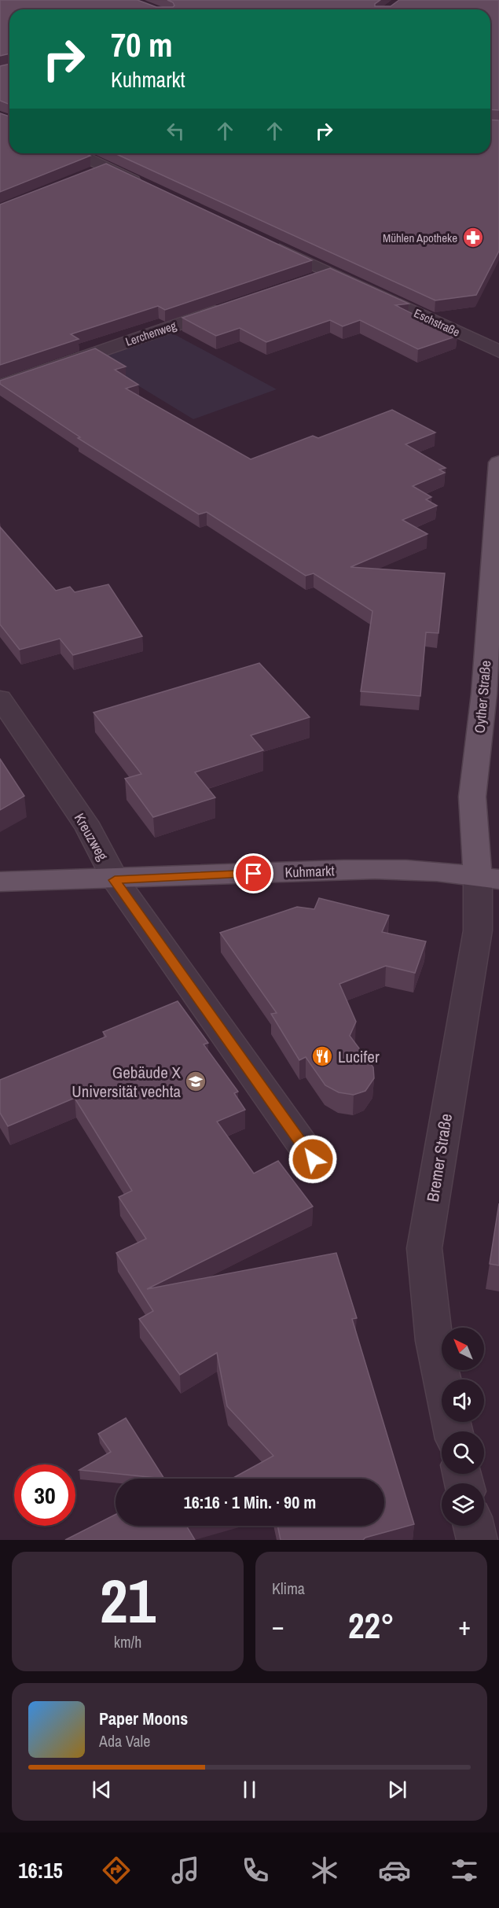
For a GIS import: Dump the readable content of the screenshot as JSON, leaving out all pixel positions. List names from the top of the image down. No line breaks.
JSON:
{"streets":{"main road":["Oyther Straße","Kuhmarkt"],"street":["Eschstraße","Lerchenweg","Kreuzweg","Bremer Straße"]},"crossings":[["Oyther Straße","Kuhmarkt"],["Oyther Straße","Bremer Straße"],["Kreuzweg","Kuhmarkt"],["Kuhmarkt","Bremer Straße"]],"places":{"pharmacy":["Mühlen Apotheke"],"restaurant":["Lucifer"],"school or university":["Gebäude X Universität vechta"]},"north":"top left","page":{"turn":["70 m","Kuhmarkt"],"limit":"30","trip":"16:16 · 1 Min. · 90 m","tile":[["21","km/h"],"Klima"],"heat":["−","22°","+"],"song":["Paper Moons","Ada Vale"],"tabs":"16:15"}}
